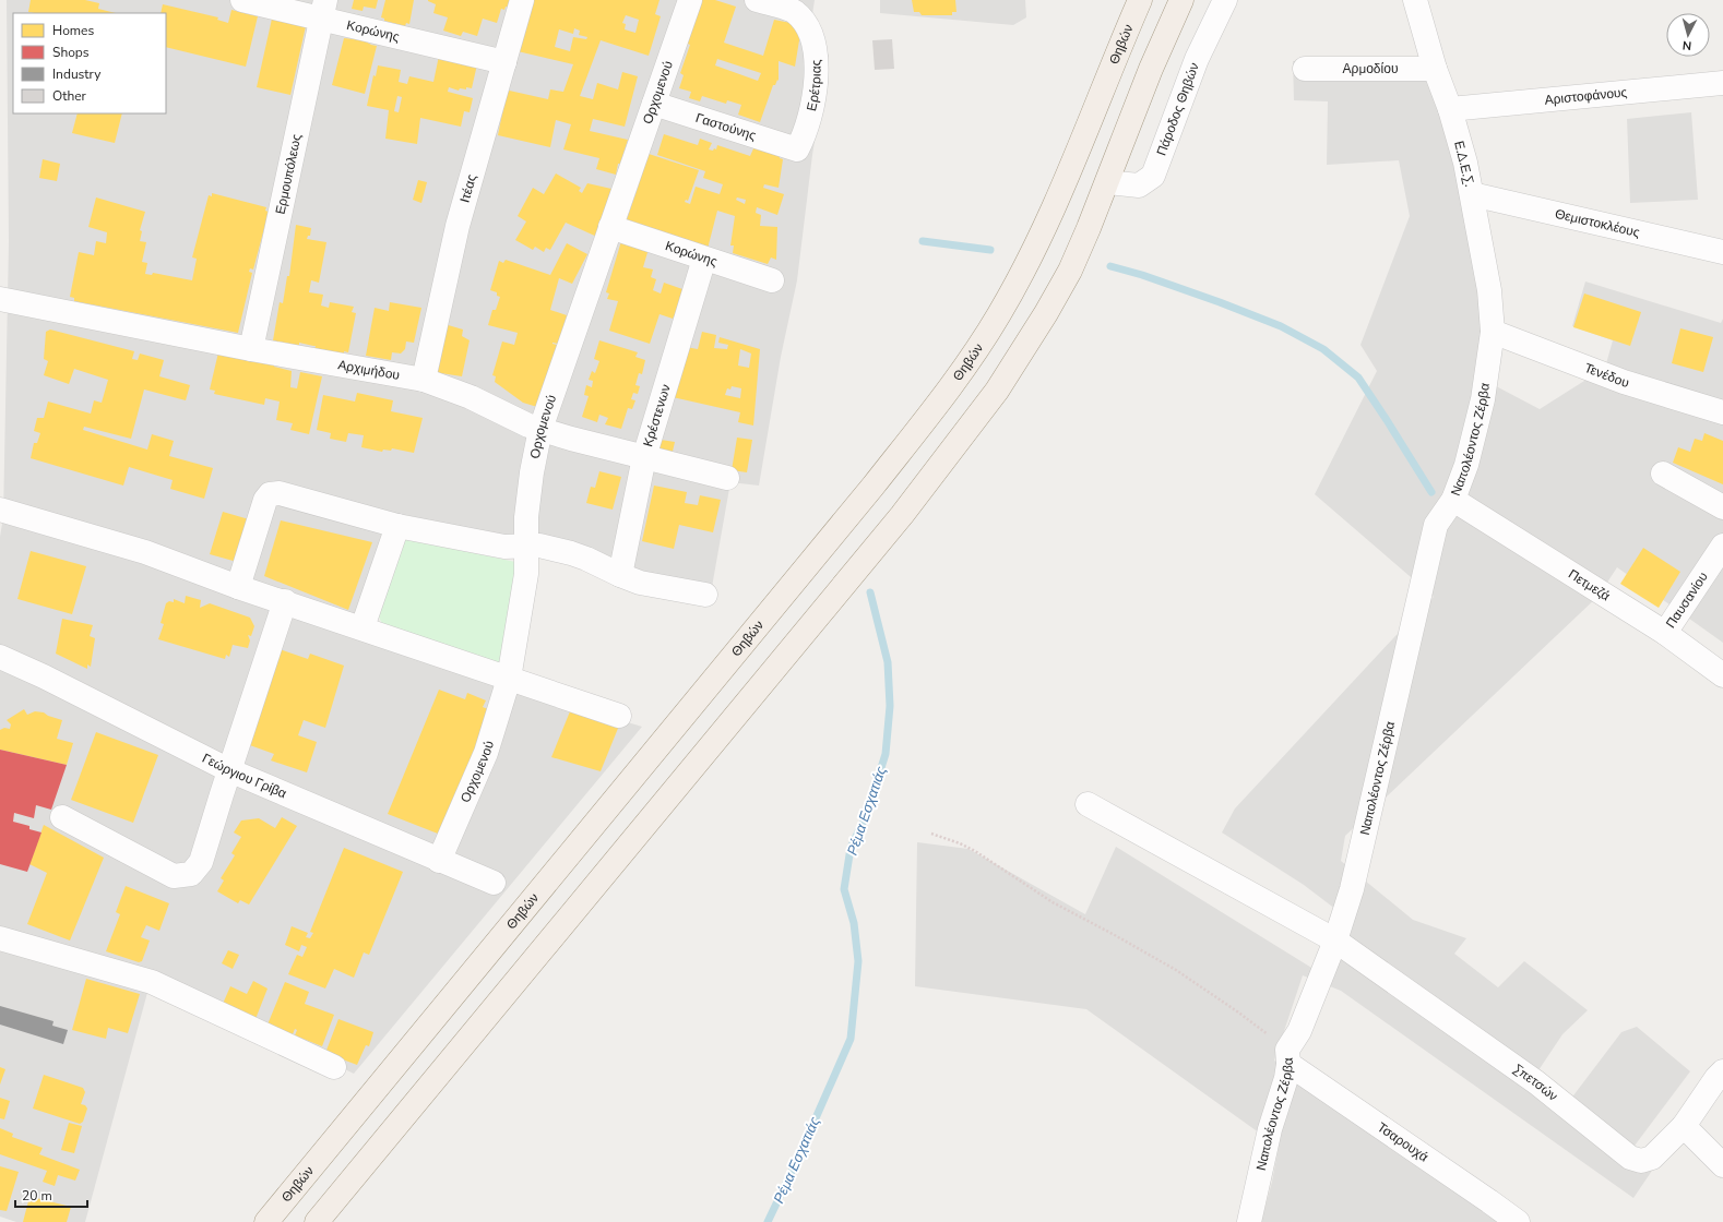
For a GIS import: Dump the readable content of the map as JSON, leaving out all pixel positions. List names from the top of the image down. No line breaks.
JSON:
{"streets":{"main road":["Θηβών"],"street":["Κορώνης","Αρμοδίου","Ερέτριας","Ορχομενού","Αριστοφάνους","Πάροδος Θηβών","Γαστούνης","Ε.Δ.Ε.Σ.","Ερμουπόλεως","Ιτέας","Θεμιστοκλέους","Αρχιμήδου","Τενέδου","Κρέστενων","Ναπολέοντος Ζέρβα","Πετμεζά","Παυσανίου","Γεώργιου Γρίβα","Σπετσών","Τσαρουχά"]},"crossings":[["Κορώνης","Ορχομενού"],["Κορώνης","Ερμουπόλεως"],["Κορώνης","Ιτέας"],["Κορώνης","Κρέστενων"],["Αρμοδίου","Ε.Δ.Ε.Σ."],["Ερέτριας","Γαστούνης"],["Ορχομενού","Γαστούνης"],["Ορχομενού","Αρχιμήδου"],["Ορχομενού","Γεώργιου Γρίβα"],["Αριστοφάνους","Ε.Δ.Ε.Σ."],["Ε.Δ.Ε.Σ.","Θεμιστοκλέους"],["Ε.Δ.Ε.Σ.","Τενέδου"],["Ε.Δ.Ε.Σ.","Ναπολέοντος Ζέρβα"],["Ερμουπόλεως","Αρχιμήδου"],["Ιτέας","Αρχιμήδου"],["Αρχιμήδου","Κρέστενων"],["Τενέδου","Ναπολέοντος Ζέρβα"],["Ναπολέοντος Ζέρβα","Πετμεζά"],["Ναπολέοντος Ζέρβα","Σπετσών"],["Ναπολέοντος Ζέρβα","Τσαρουχά"],["Πετμεζά","Παυσανίου"]],"water":["Ρέμα Εσχατιάς"],"legend":["Homes","Shops","Industry","Other"],"scale_bar":"20 m","north":"bottom"}
